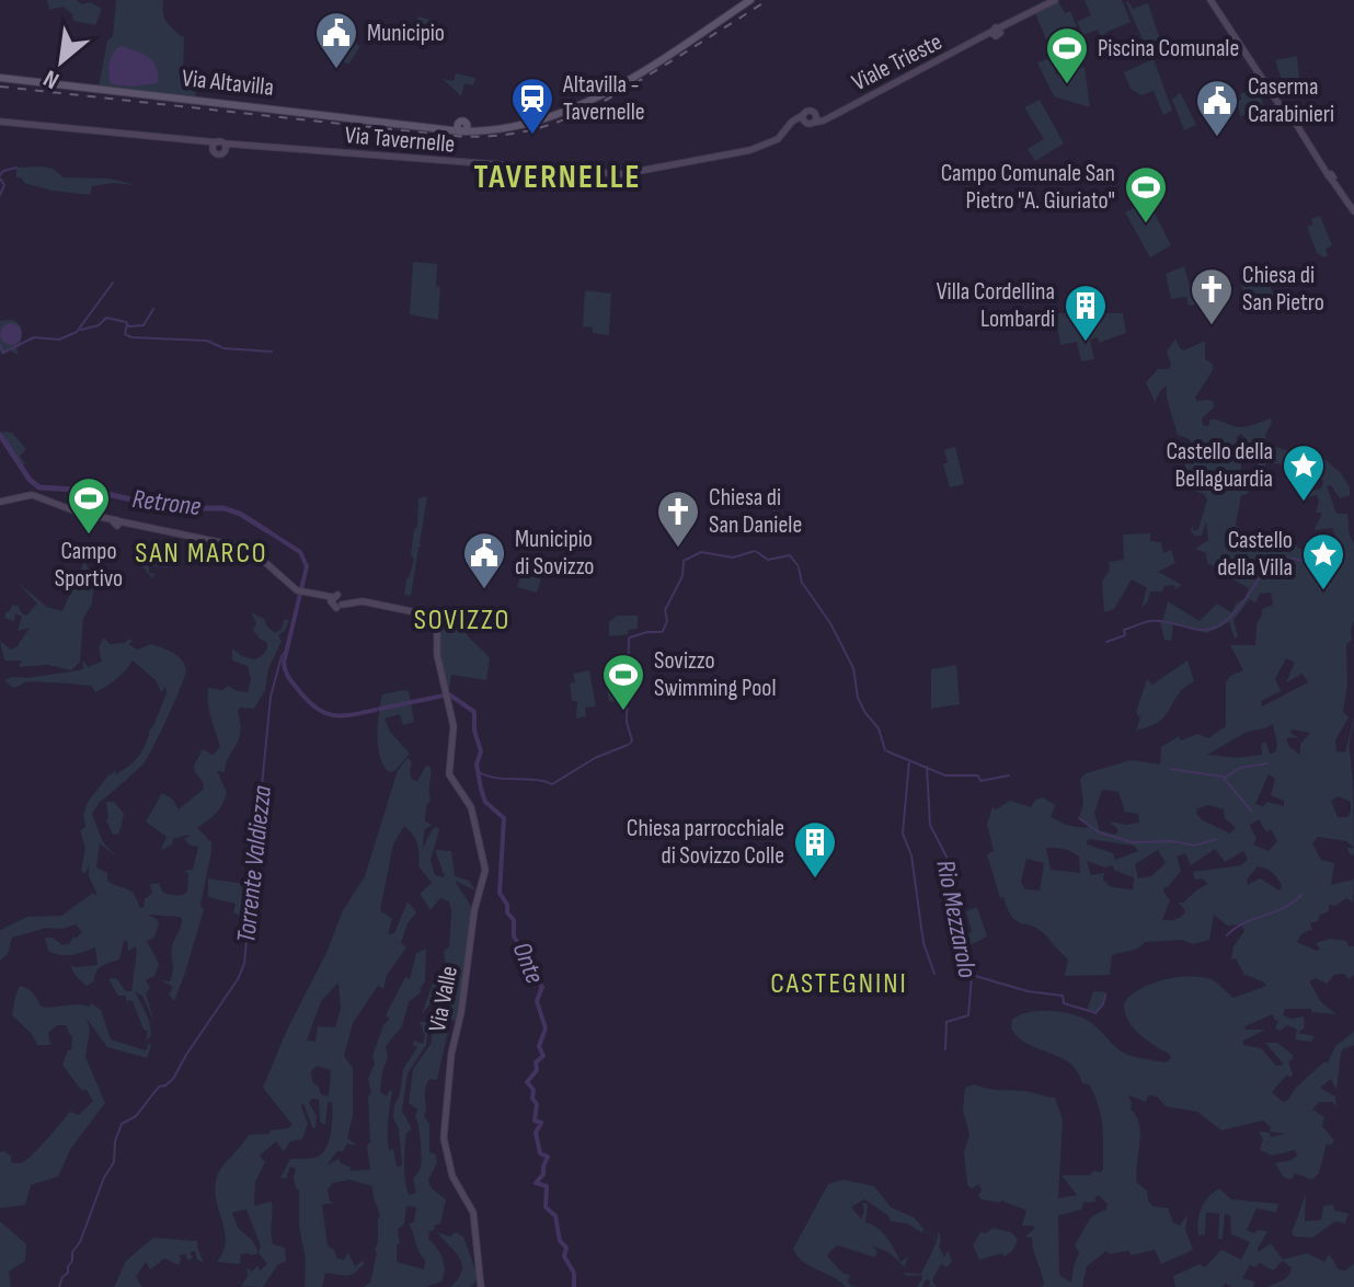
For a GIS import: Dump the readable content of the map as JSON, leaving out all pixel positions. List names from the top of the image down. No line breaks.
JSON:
{"streets":{"main road":["Viale Trieste","Via Altavilla","Via Tavernelle","Via Valle"]},"crossings":[["Viale Trieste","Via Tavernelle"]],"districts":["TAVERNELLE","SAN MARCO","SOVIZZO","CASTEGNINI"],"water":["Retrone","Torrente Valdiezza","Rio Mezzarolo","Onte"],"places":{"public building":["Municipio","Caserma Carabinieri","Municipio di Sovizzo"],"sports":["Piscina Comunale","Campo Comunale San Pietro \"A. Giuriato\"","Campo Sportivo","Sovizzo Swimming Pool"],"station":["Altavilla - Tavernelle"],"church":["Chiesa di San Pietro","Chiesa di San Daniele"],"building":["Villa Cordellina Lombardi","Chiesa parrocchiale di Sovizzo Colle"],"place":["Castello della Bellaguardia","Castello della Villa"]},"north":"bottom left"}
